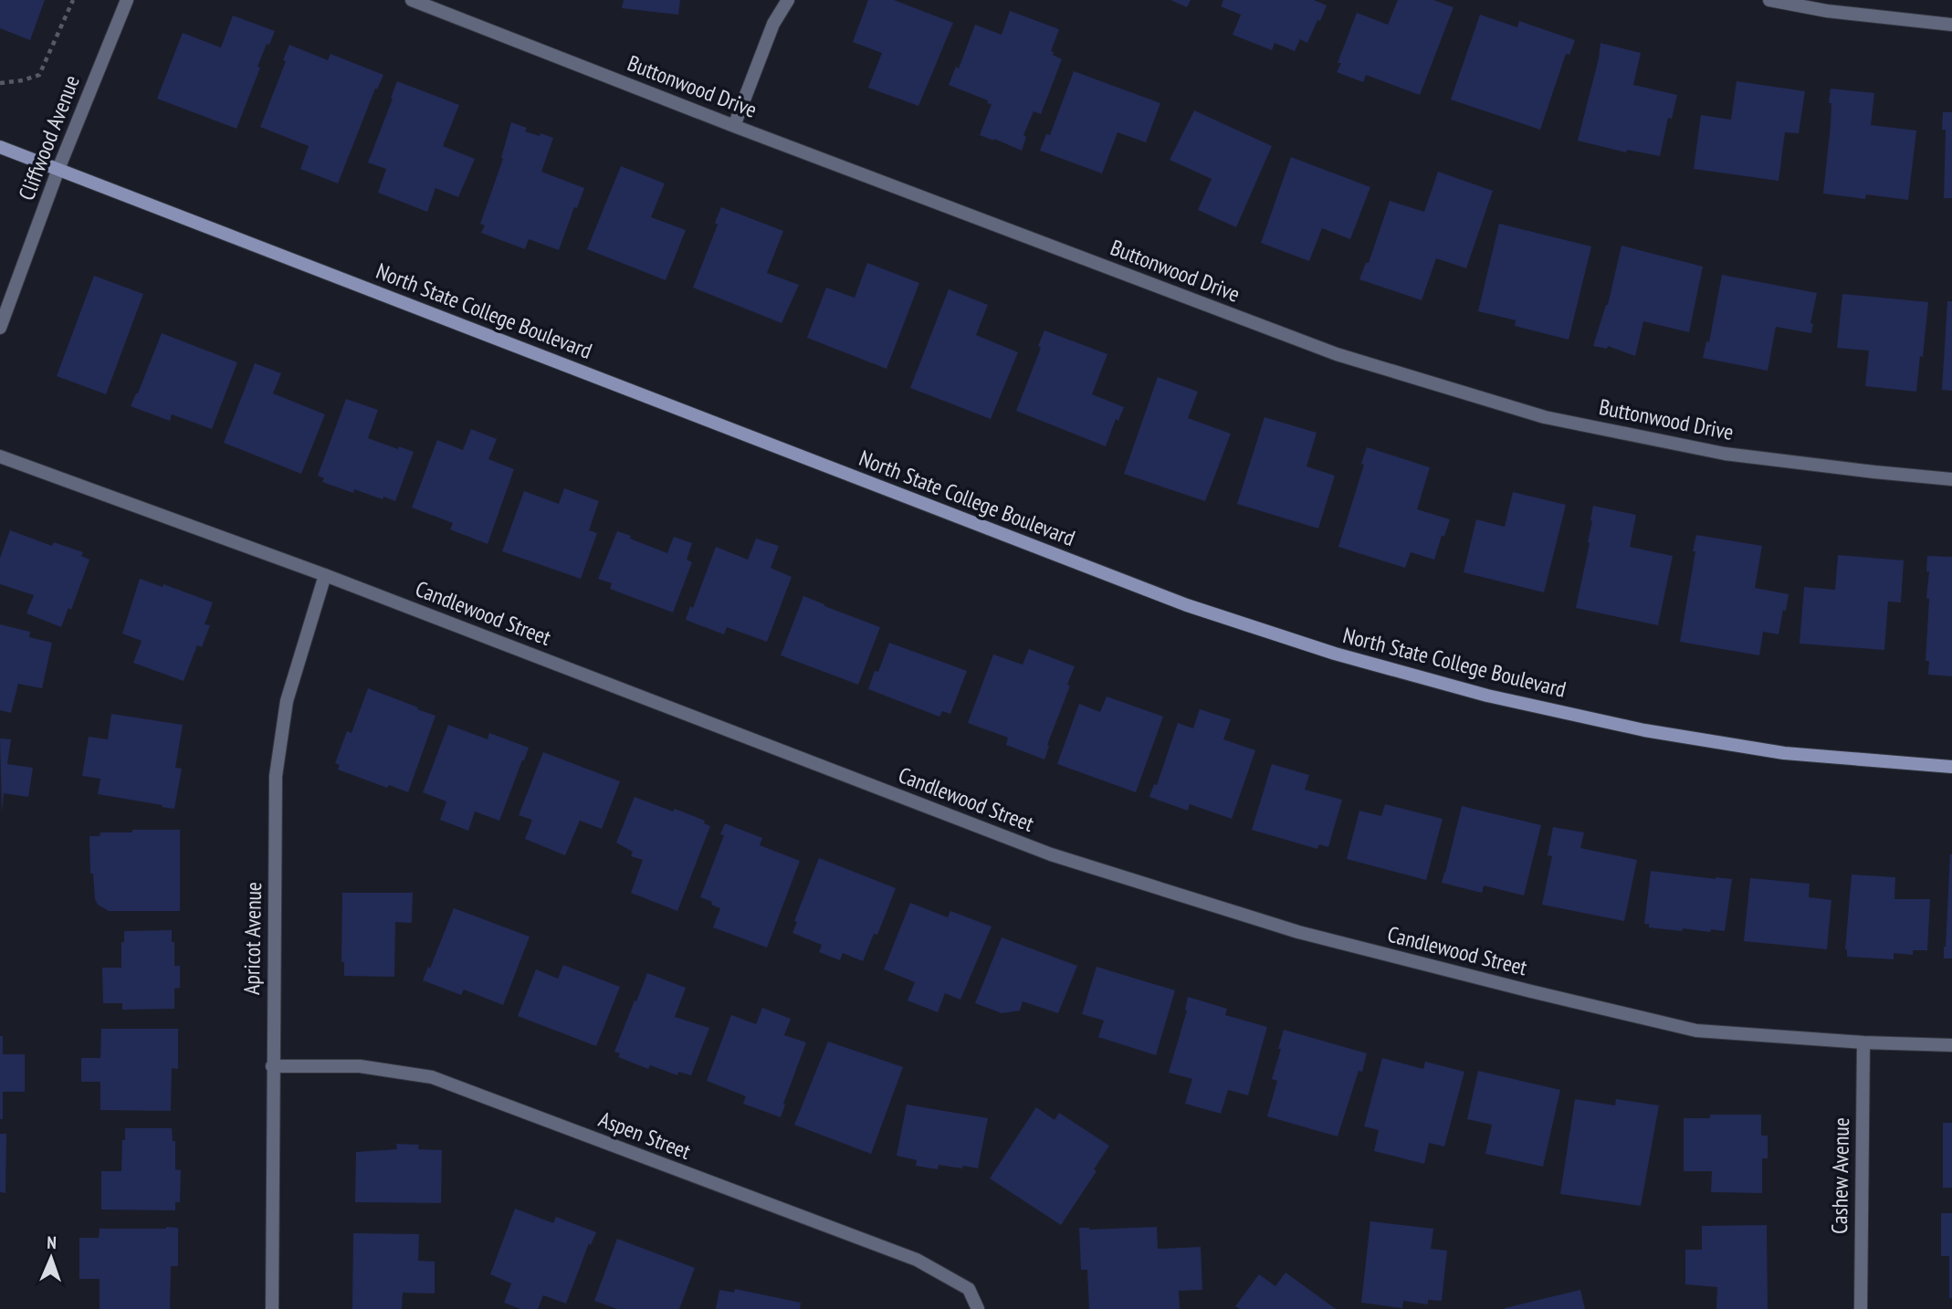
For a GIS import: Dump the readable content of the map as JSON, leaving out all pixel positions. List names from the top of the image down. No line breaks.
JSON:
{"streets":{"main road":["North State College Boulevard"],"street":["Buttonwood Drive","Cliffwood Avenue","Candlewood Street","Apricot Avenue","Aspen Street","Cashew Avenue"]},"crossings":[["Cliffwood Avenue","North State College Boulevard"],["Candlewood Street","Apricot Avenue"],["Candlewood Street","Cashew Avenue"],["Apricot Avenue","Aspen Street"]],"north":"top"}
